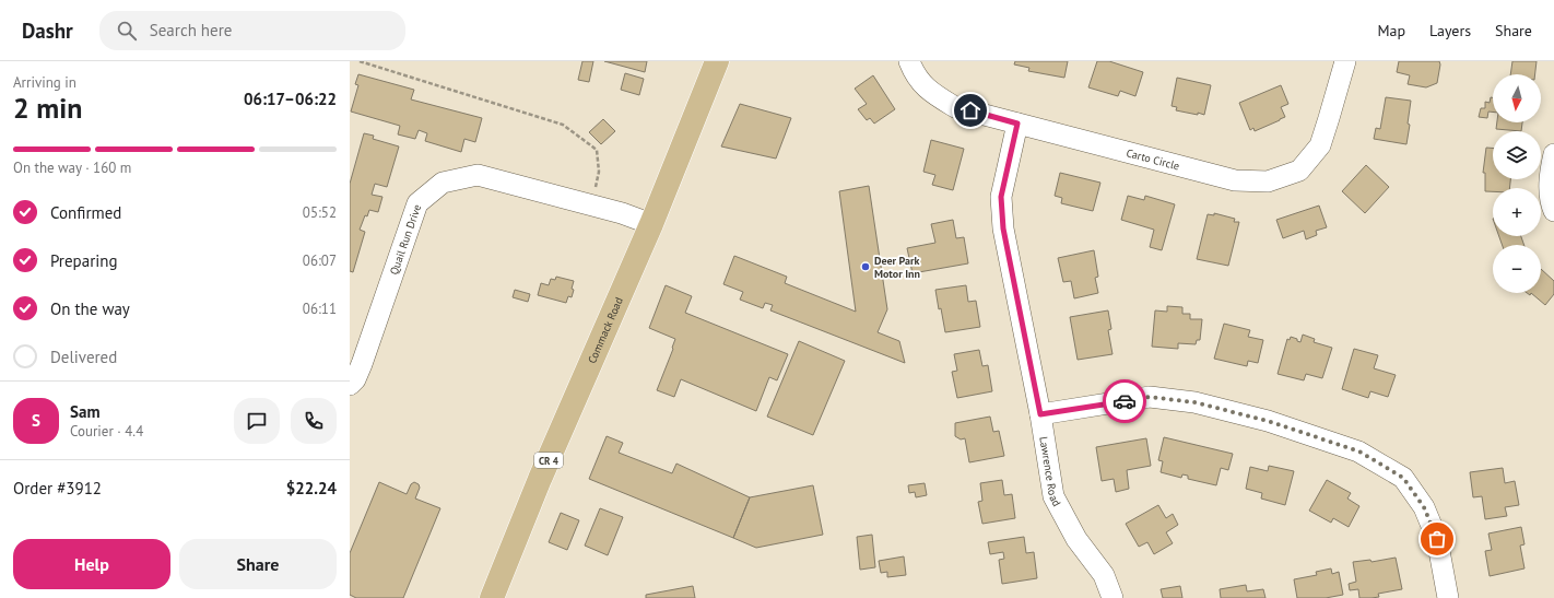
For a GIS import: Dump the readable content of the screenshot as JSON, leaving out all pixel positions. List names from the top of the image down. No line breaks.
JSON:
{"streets":{"main road":["Commack Road","CR 4"],"street":["Carto Circle","Quail Run Drive","Lawrence Road"]},"crossings":[["Carto Circle","Lawrence Road"],["Quail Run Drive","Commack Road"]],"places":["Deer Park Motor Inn"],"north":"bottom","page":{"header":"Dashr","search":"Search here","nav":["Map","Layers","Share"],"heading":["2 min","Arriving in","06:17–06:22"],"panel":["Sam","Courier · 4.4","Order #3912","$22.24"],"map_buttons":["+","−"],"bar":"On the way · 160 m","list":[["Confirmed","05:52"],["Preparing","06:07"],["On the way","06:11"],"Delivered"],"round":"S","buttons":["Help","Share"]}}
